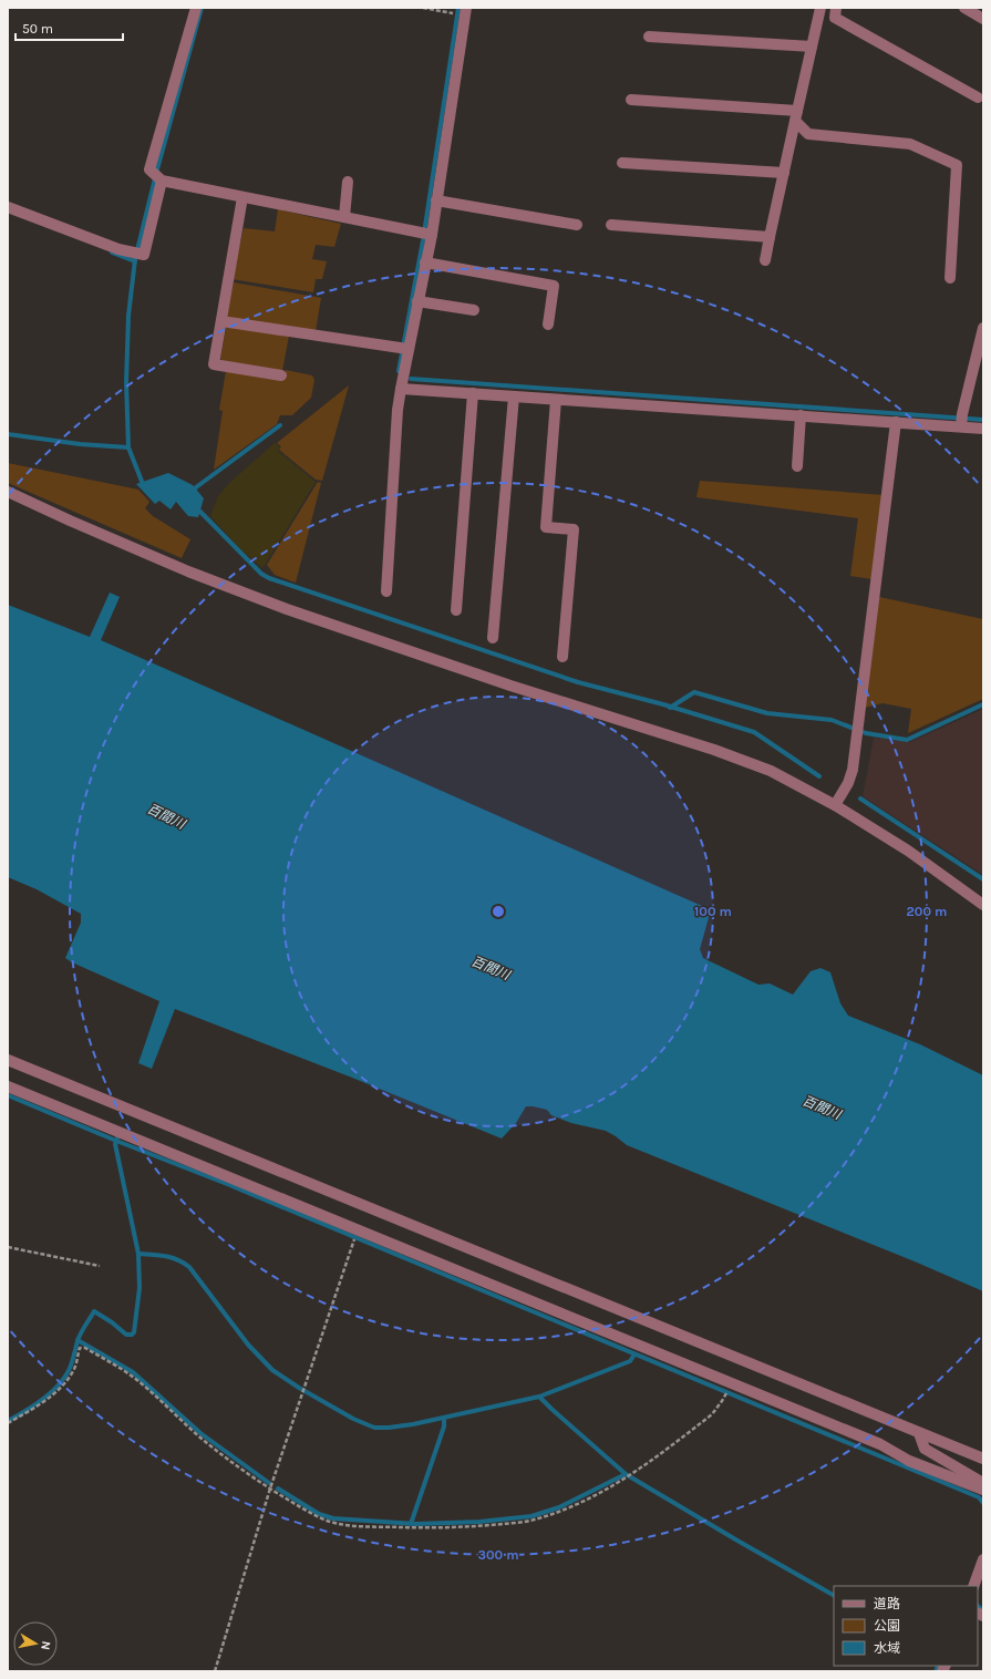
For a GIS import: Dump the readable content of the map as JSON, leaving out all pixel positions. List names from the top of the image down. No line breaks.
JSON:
{"water":["百間川"],"legend":["道路","公園","水域"],"scale_bar":"50 m","north":"right","rings":["100 m","200 m","300 m"]}
